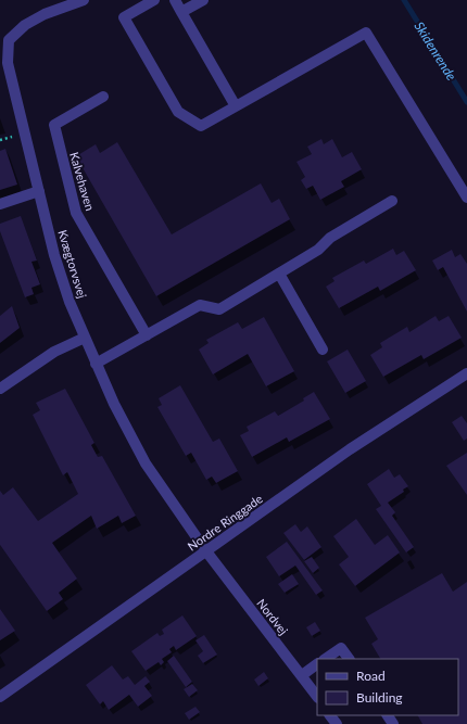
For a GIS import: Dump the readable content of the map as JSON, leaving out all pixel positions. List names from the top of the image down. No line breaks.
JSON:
{"streets":{"street":["Kalvehaven","Kvægtorvsvej","Nordre Ringgade","Nordvej"]},"crossings":[["Kvægtorvsvej","Nordre Ringgade"],["Kvægtorvsvej","Nordvej"],["Nordre Ringgade","Nordvej"]],"water":["Skidenrende"],"legend":["Road","Building"]}
